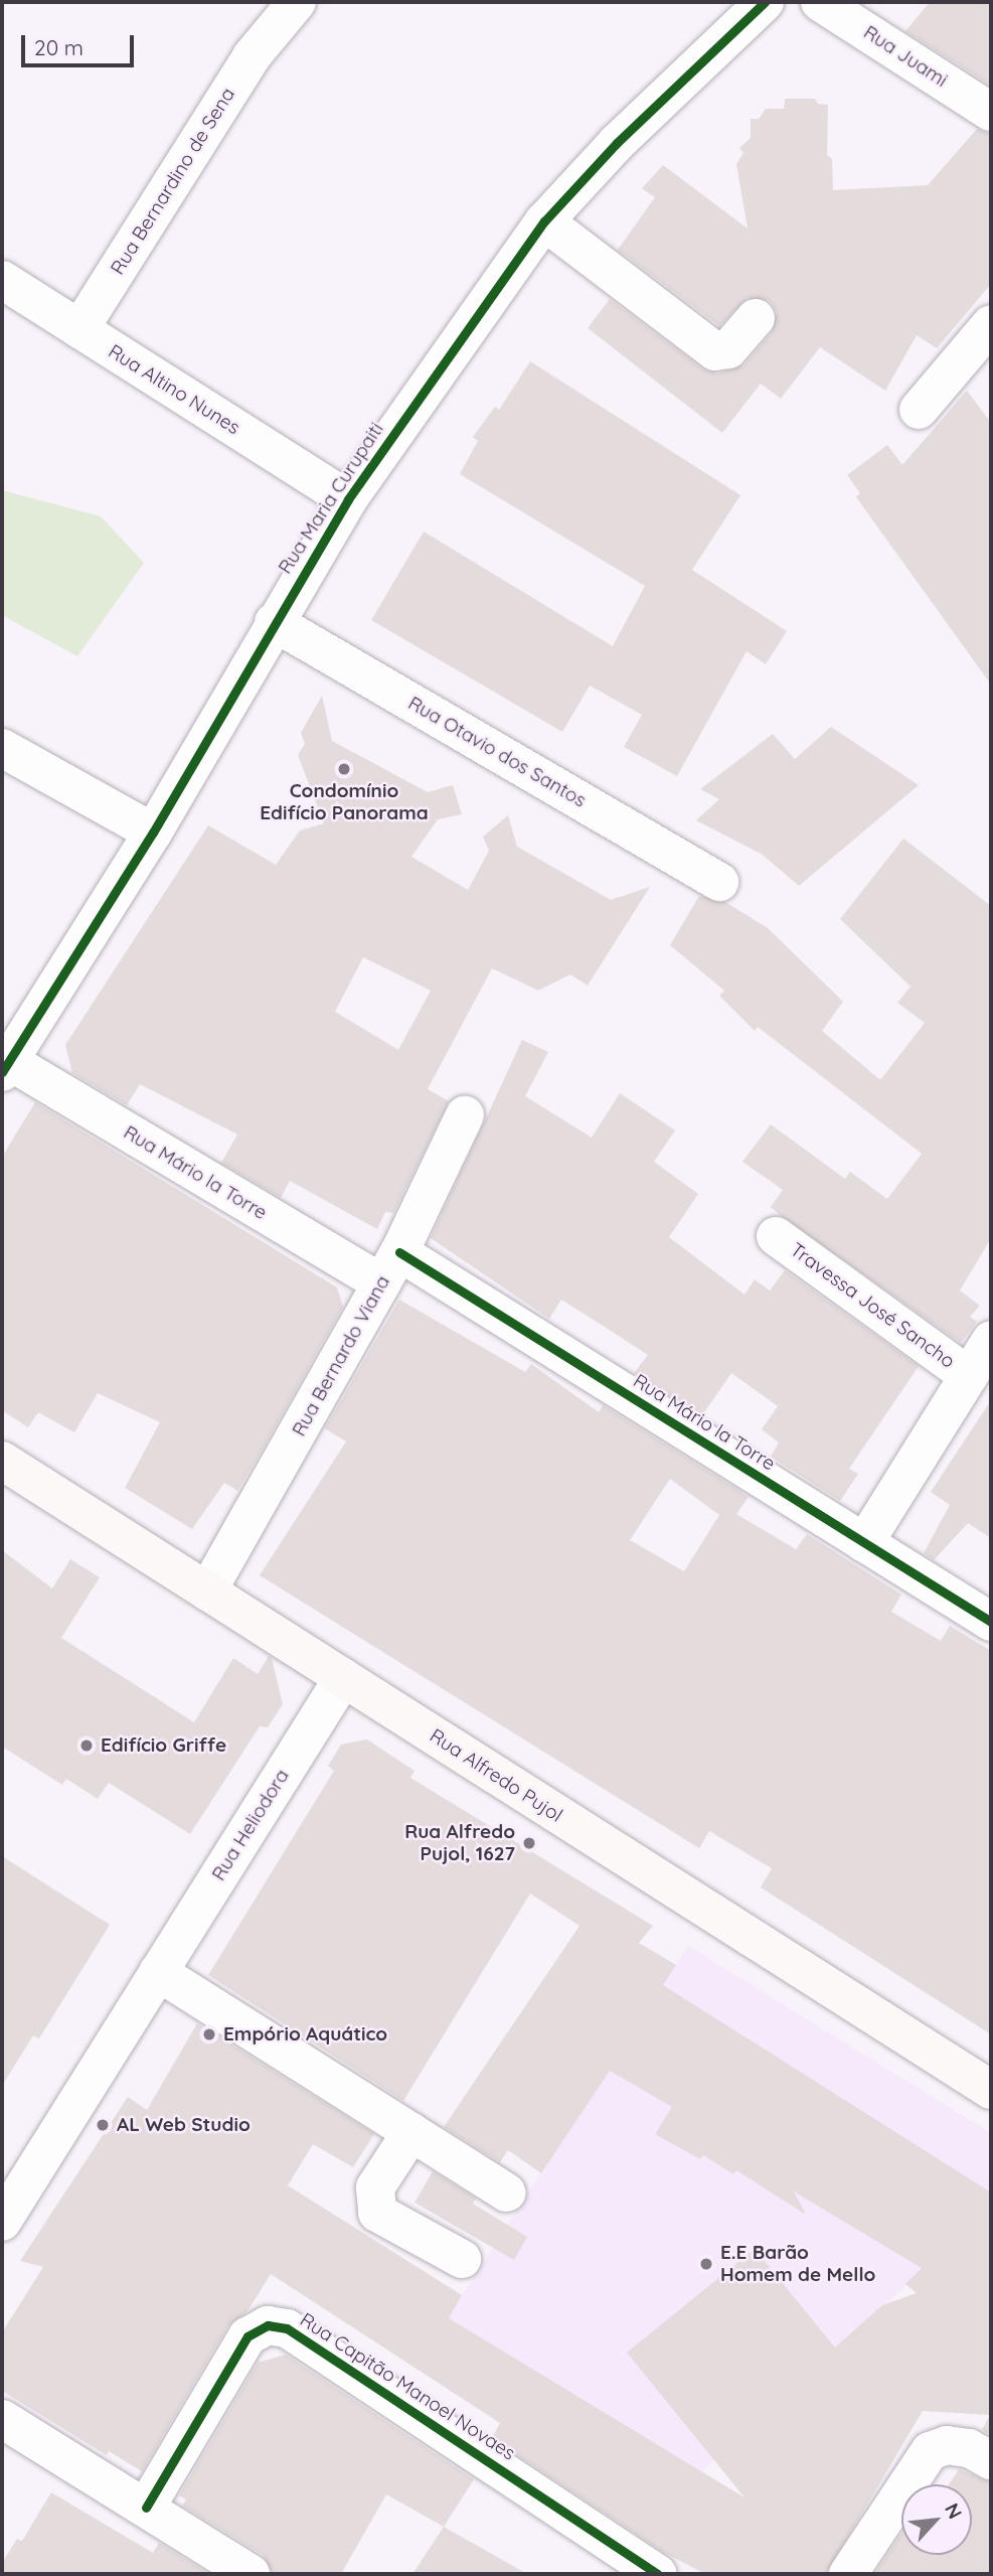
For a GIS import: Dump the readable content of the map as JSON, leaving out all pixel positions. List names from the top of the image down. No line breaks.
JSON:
{"streets":{"main road":["Rua Alfredo Pujol"],"street":["Rua Juami","Rua Bernardino de Sena","Rua Altino Nunes","Rua Maria Curupaiti","Rua Otavio dos Santos","Rua Mário la Torre","Travessa José Sancho","Rua Bernardo Viana","Rua Heliodora","Rua Capitão Manoel Novaes"]},"crossings":[["Rua Bernardino de Sena","Rua Altino Nunes"],["Rua Altino Nunes","Rua Maria Curupaiti"],["Rua Maria Curupaiti","Rua Otavio dos Santos"],["Rua Maria Curupaiti","Rua Mário la Torre"],["Rua Mário la Torre","Rua Bernardo Viana"],["Rua Bernardo Viana","Rua Alfredo Pujol"],["Rua Alfredo Pujol","Rua Heliodora"]],"places":["Condomínio Edifício Panorama","Edifício Griffe","Rua Alfredo Pujol, 1627","Empório Aquático","AL Web Studio","E.E Barão Homem de Mello"],"scale_bar":"20 m","north":"top right"}
